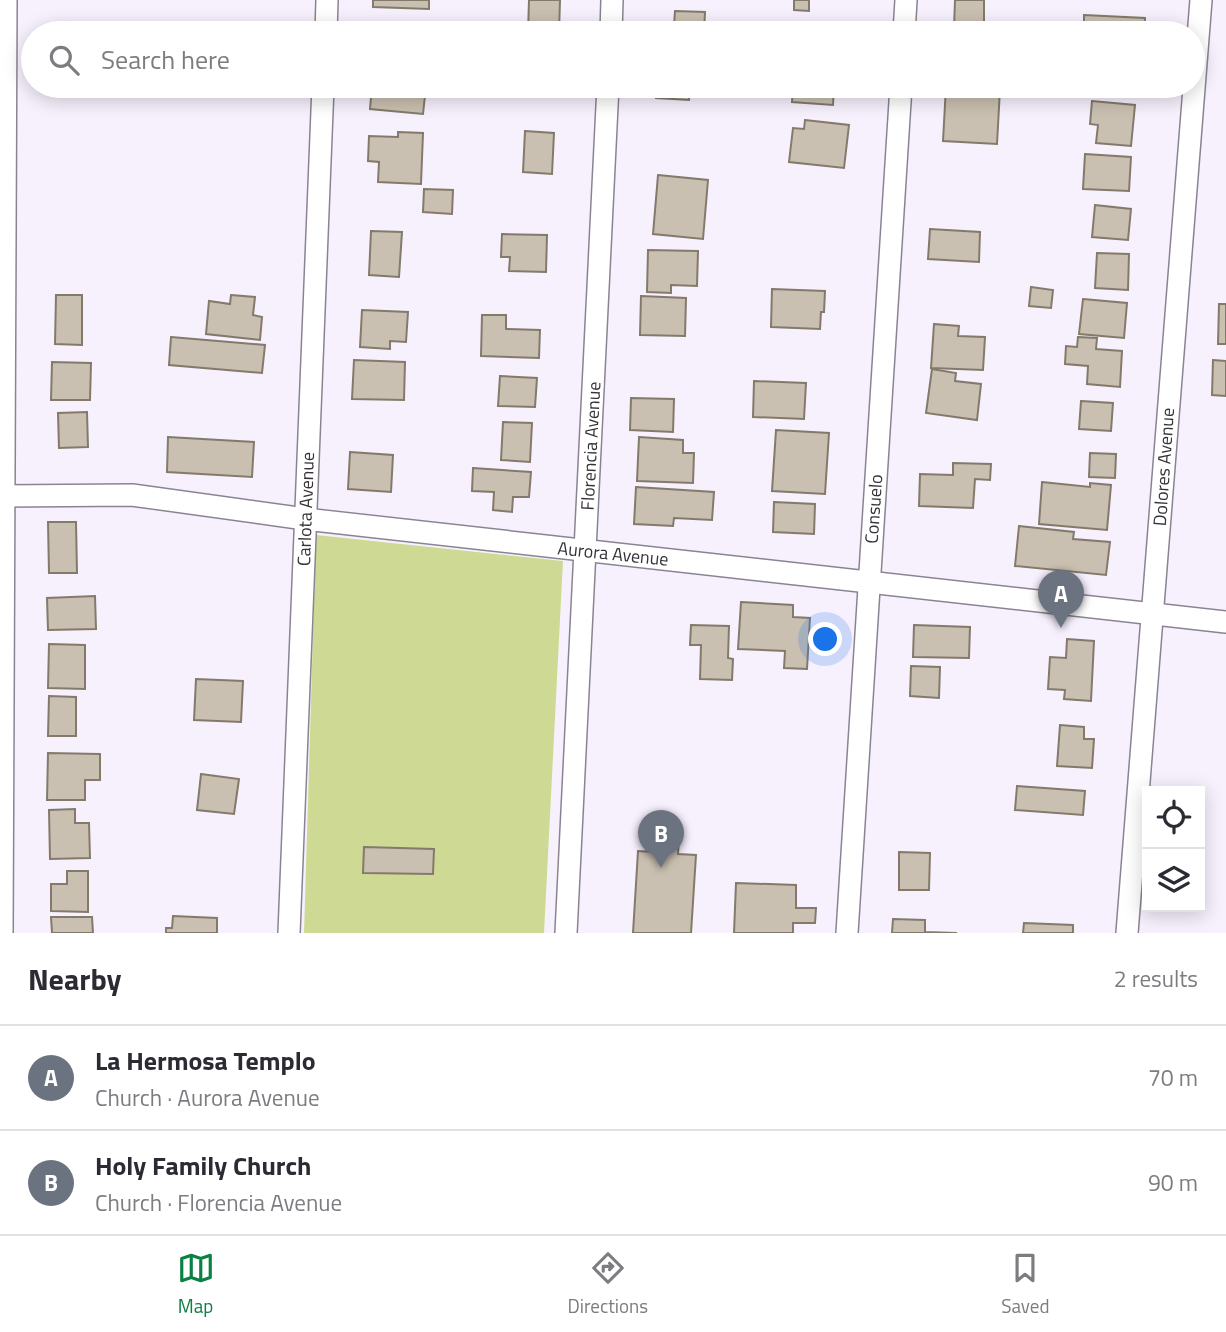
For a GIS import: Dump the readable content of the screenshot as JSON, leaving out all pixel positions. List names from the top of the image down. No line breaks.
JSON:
{"streets":{"street":["Florencia Avenue","Dolores Avenue","Carlota Avenue","Consuelo","Aurora Avenue"]},"crossings":[["Florencia Avenue","Aurora Avenue"],["Dolores Avenue","Aurora Avenue"],["Carlota Avenue","Aurora Avenue"],["Consuelo","Aurora Avenue"]],"page":{"search":"Search here","pins":["A","B"],"heading":["Nearby","2 results"],"list":[{"mark":"A","name":"La Hermosa Templo","note":"Church · Aurora Avenue","value":"70 m"},{"mark":"B","name":"Holy Family Church","note":"Church · Florencia Avenue","value":"90 m"}],"nav":["Map","Directions","Saved"]}}
